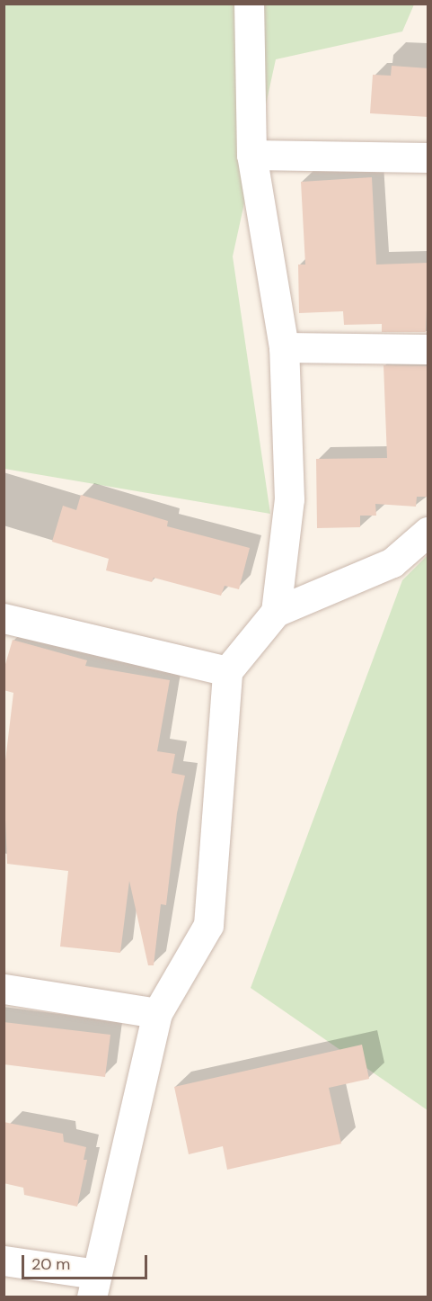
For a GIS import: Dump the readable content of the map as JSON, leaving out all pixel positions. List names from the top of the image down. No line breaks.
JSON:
{"scale_bar":"20 m"}
